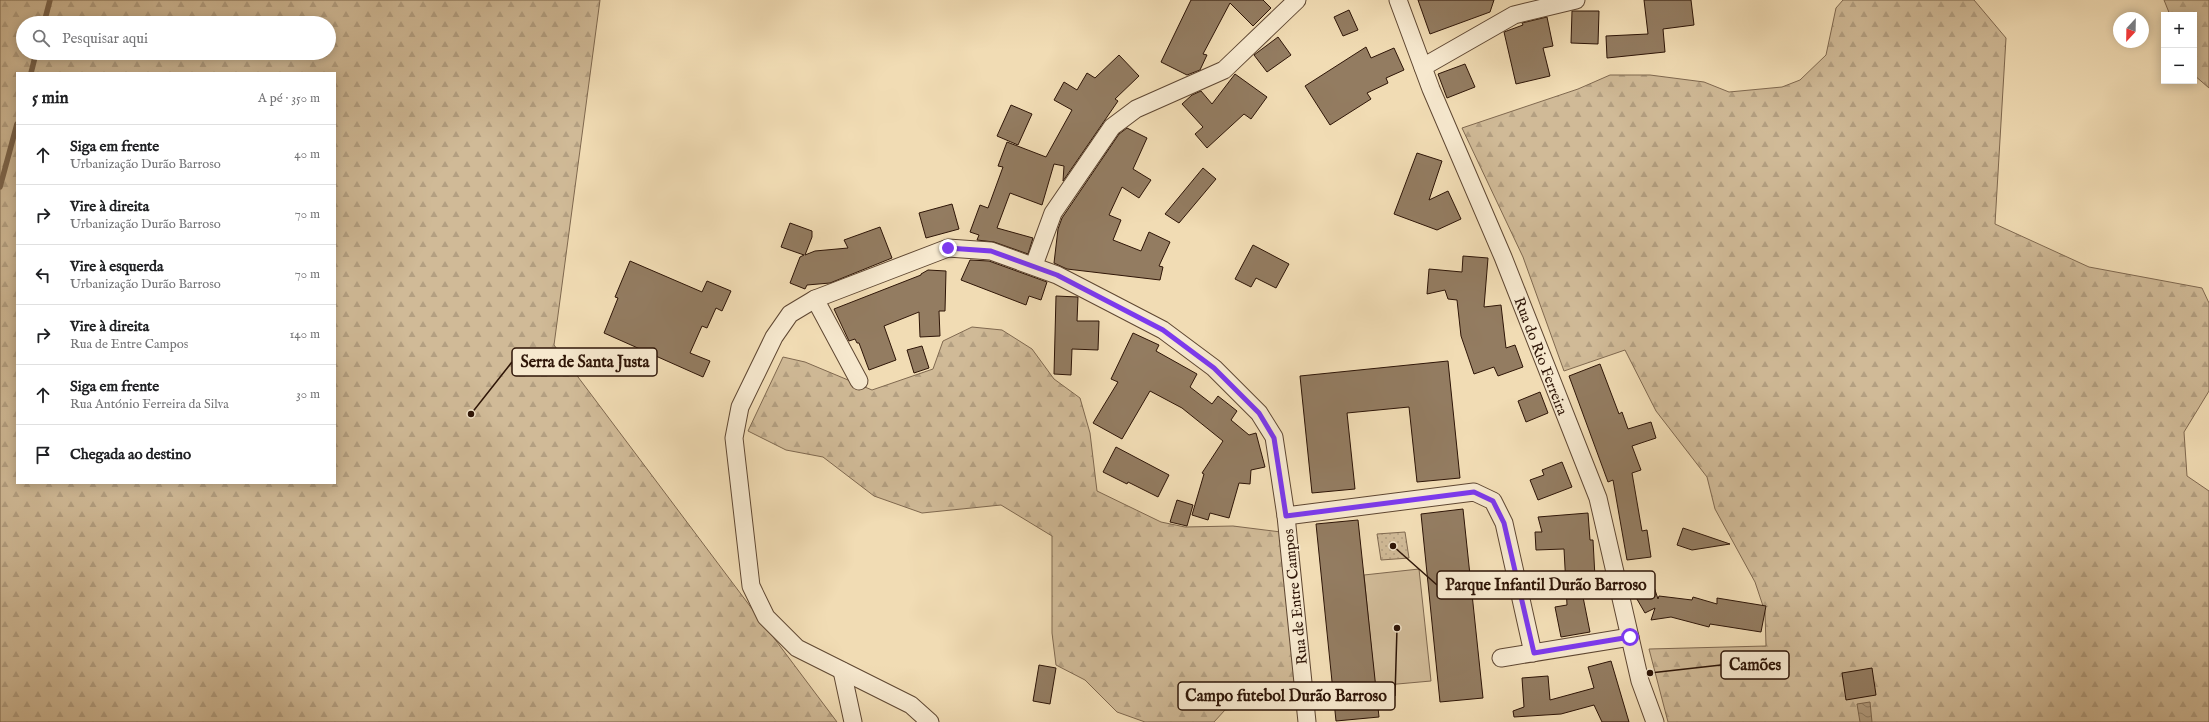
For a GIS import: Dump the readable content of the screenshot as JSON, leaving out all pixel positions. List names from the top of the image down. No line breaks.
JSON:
{"streets":{"street":["Rua do Rio Ferreira","Rua de Entre Campos"]},"places":["Serra de Santa Justa","Parque Infantil Durão Barroso","Campo futebol Durão Barroso","Camões"],"north":"bottom","page":{"map_buttons":["+","−"],"search":"Pesquisar aqui","heading":["5 min","A pé · 350 m"],"list":[["Siga em frente","Urbanização Durão Barroso","40 m"],["Vire à direita","Urbanização Durão Barroso","70 m"],["Vire à esquerda","Urbanização Durão Barroso","70 m"],["Vire à direita","Rua de Entre Campos","140 m"],["Siga em frente","Rua António Ferreira da Silva","30 m"],"Chegada ao destino"]}}
